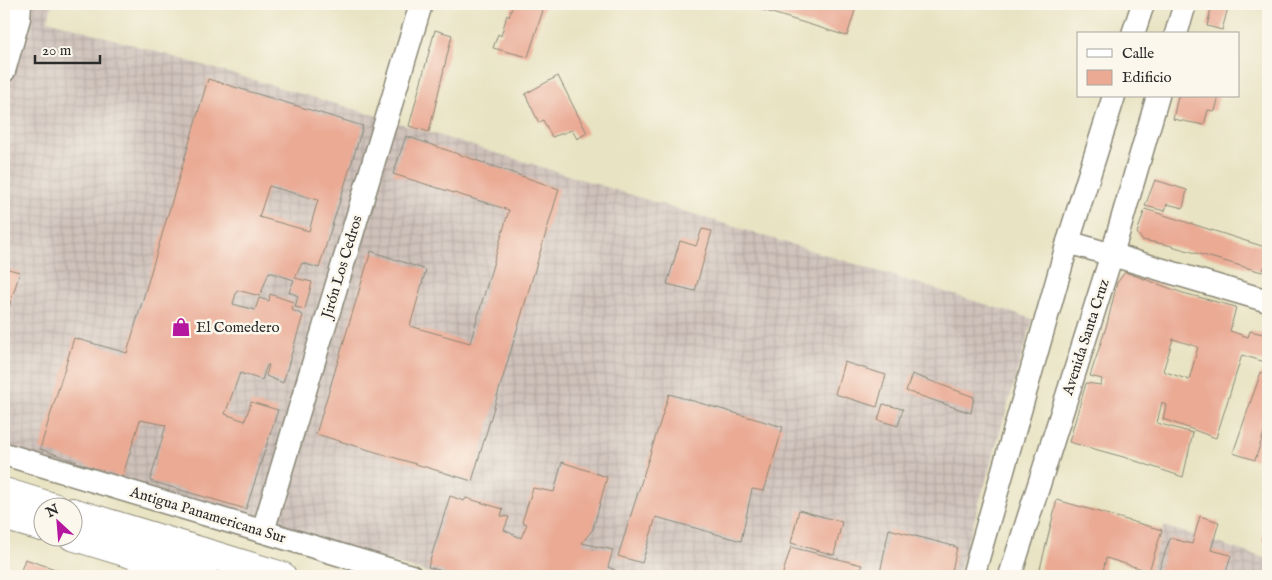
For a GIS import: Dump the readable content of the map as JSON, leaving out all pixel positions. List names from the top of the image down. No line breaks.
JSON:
{"streets":{"street":["Jirón Los Cedros","Avenida Santa Cruz","Antigua Panamericana Sur"]},"crossings":[["Jirón Los Cedros","Antigua Panamericana Sur"]],"places":{"shop":["El Comedero"]},"legend":["Calle","Edificio"],"scale_bar":"20 m","north":"top left"}
